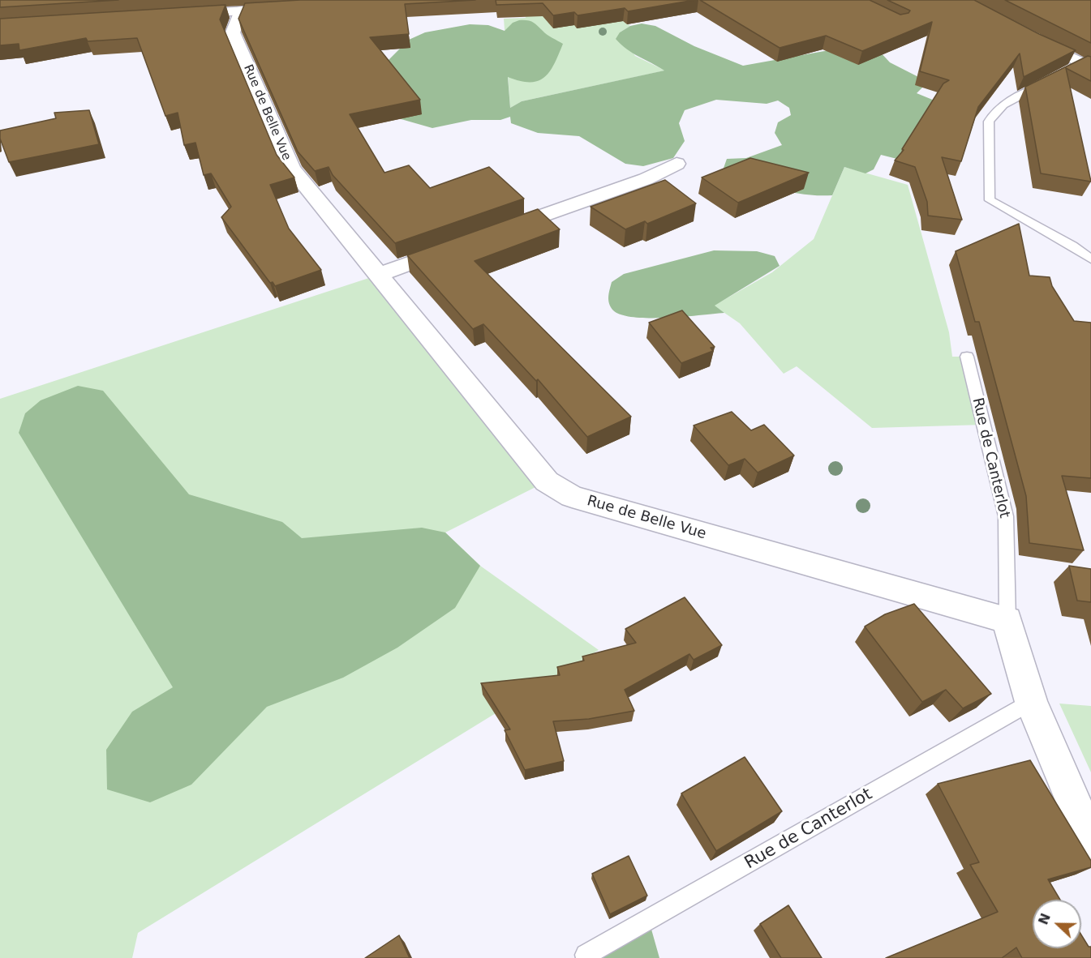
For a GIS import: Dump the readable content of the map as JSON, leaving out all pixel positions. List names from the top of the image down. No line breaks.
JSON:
{"streets":{"street":["Rue de Belle Vue","Rue de Canterlot"]},"crossings":[["Rue de Belle Vue","Rue de Canterlot"]],"north":"left"}
